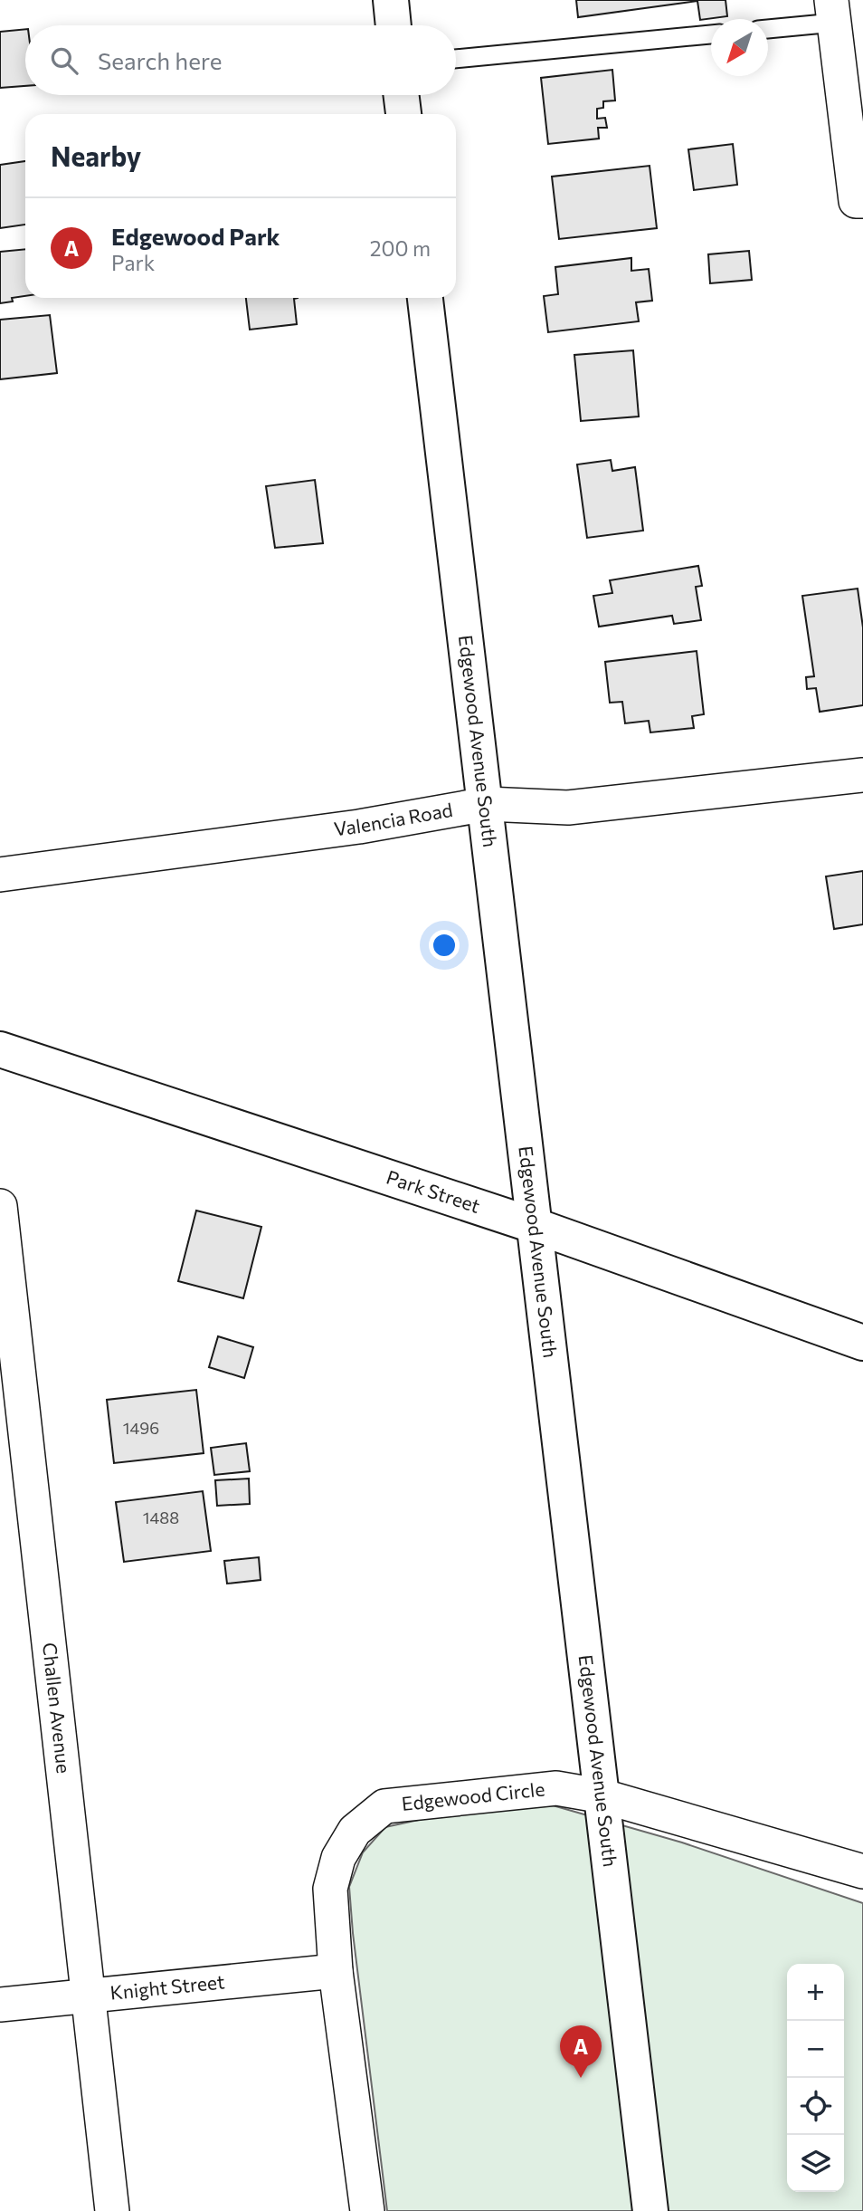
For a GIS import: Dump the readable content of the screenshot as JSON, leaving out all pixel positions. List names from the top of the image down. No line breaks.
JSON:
{"streets":{"main road":["Edgewood Avenue South","Park Street"],"street":["Valencia Road","Challen Avenue","Edgewood Circle","Knight Street"]},"crossings":[["Edgewood Avenue South","Valencia Road"],["Edgewood Avenue South","Park Street"],["Edgewood Avenue South","Edgewood Circle"],["Challen Avenue","Knight Street"],["Edgewood Circle","Knight Street"]],"house_numbers":["1496","1488"],"north":"bottom left","page":{"search":"Search here","heading":"Nearby","list":[{"mark":"A","name":"Edgewood Park","note":"Park","value":"200 m"}],"map_buttons":["+","−"],"pins":"A"}}
